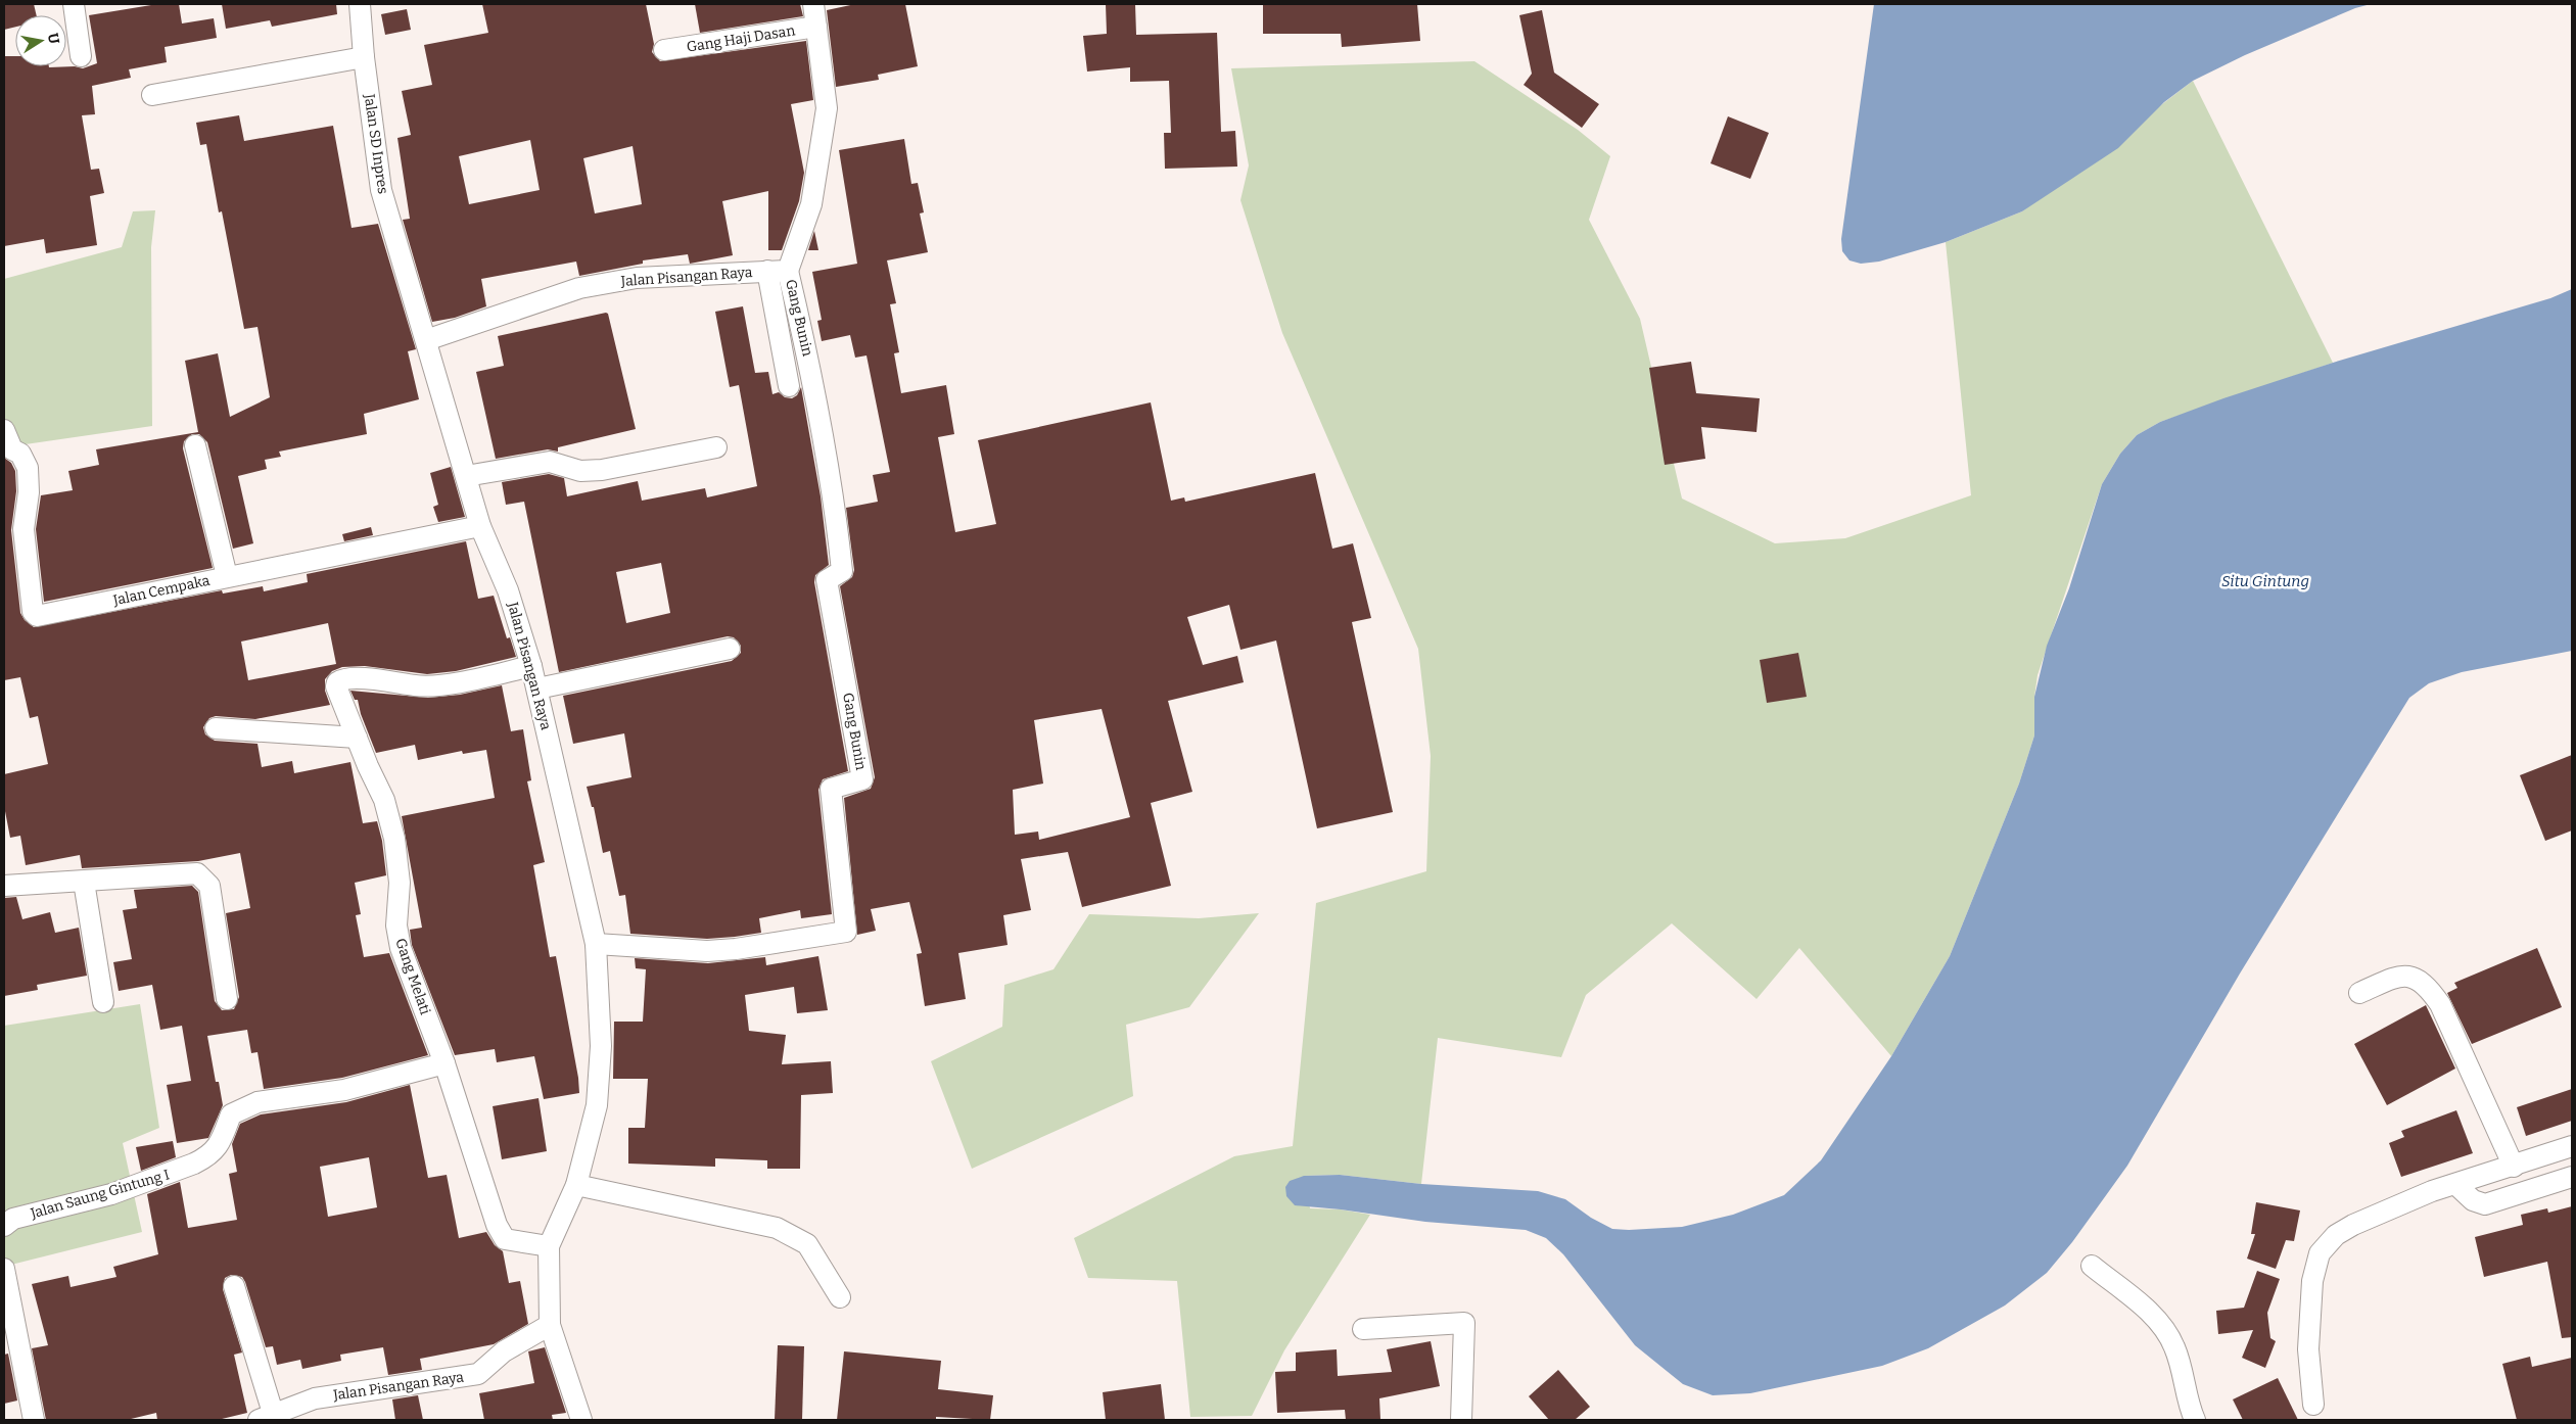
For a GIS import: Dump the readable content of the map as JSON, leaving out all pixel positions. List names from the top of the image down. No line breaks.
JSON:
{"streets":{"street":["Gang Haji Dasan","Jalan SD Inpres","Jalan Pisangan Raya","Gang Bunin","Jalan Cempaka","Gang Melati","Jalan Saung Gintung I"]},"crossings":[["Jalan SD Inpres","Jalan Pisangan Raya"],["Jalan Pisangan Raya","Gang Bunin"],["Jalan Pisangan Raya","Jalan Cempaka"],["Jalan Pisangan Raya","Gang Melati"],["Gang Melati","Jalan Saung Gintung I"]],"water":["Situ Gintung"],"north":"right"}
